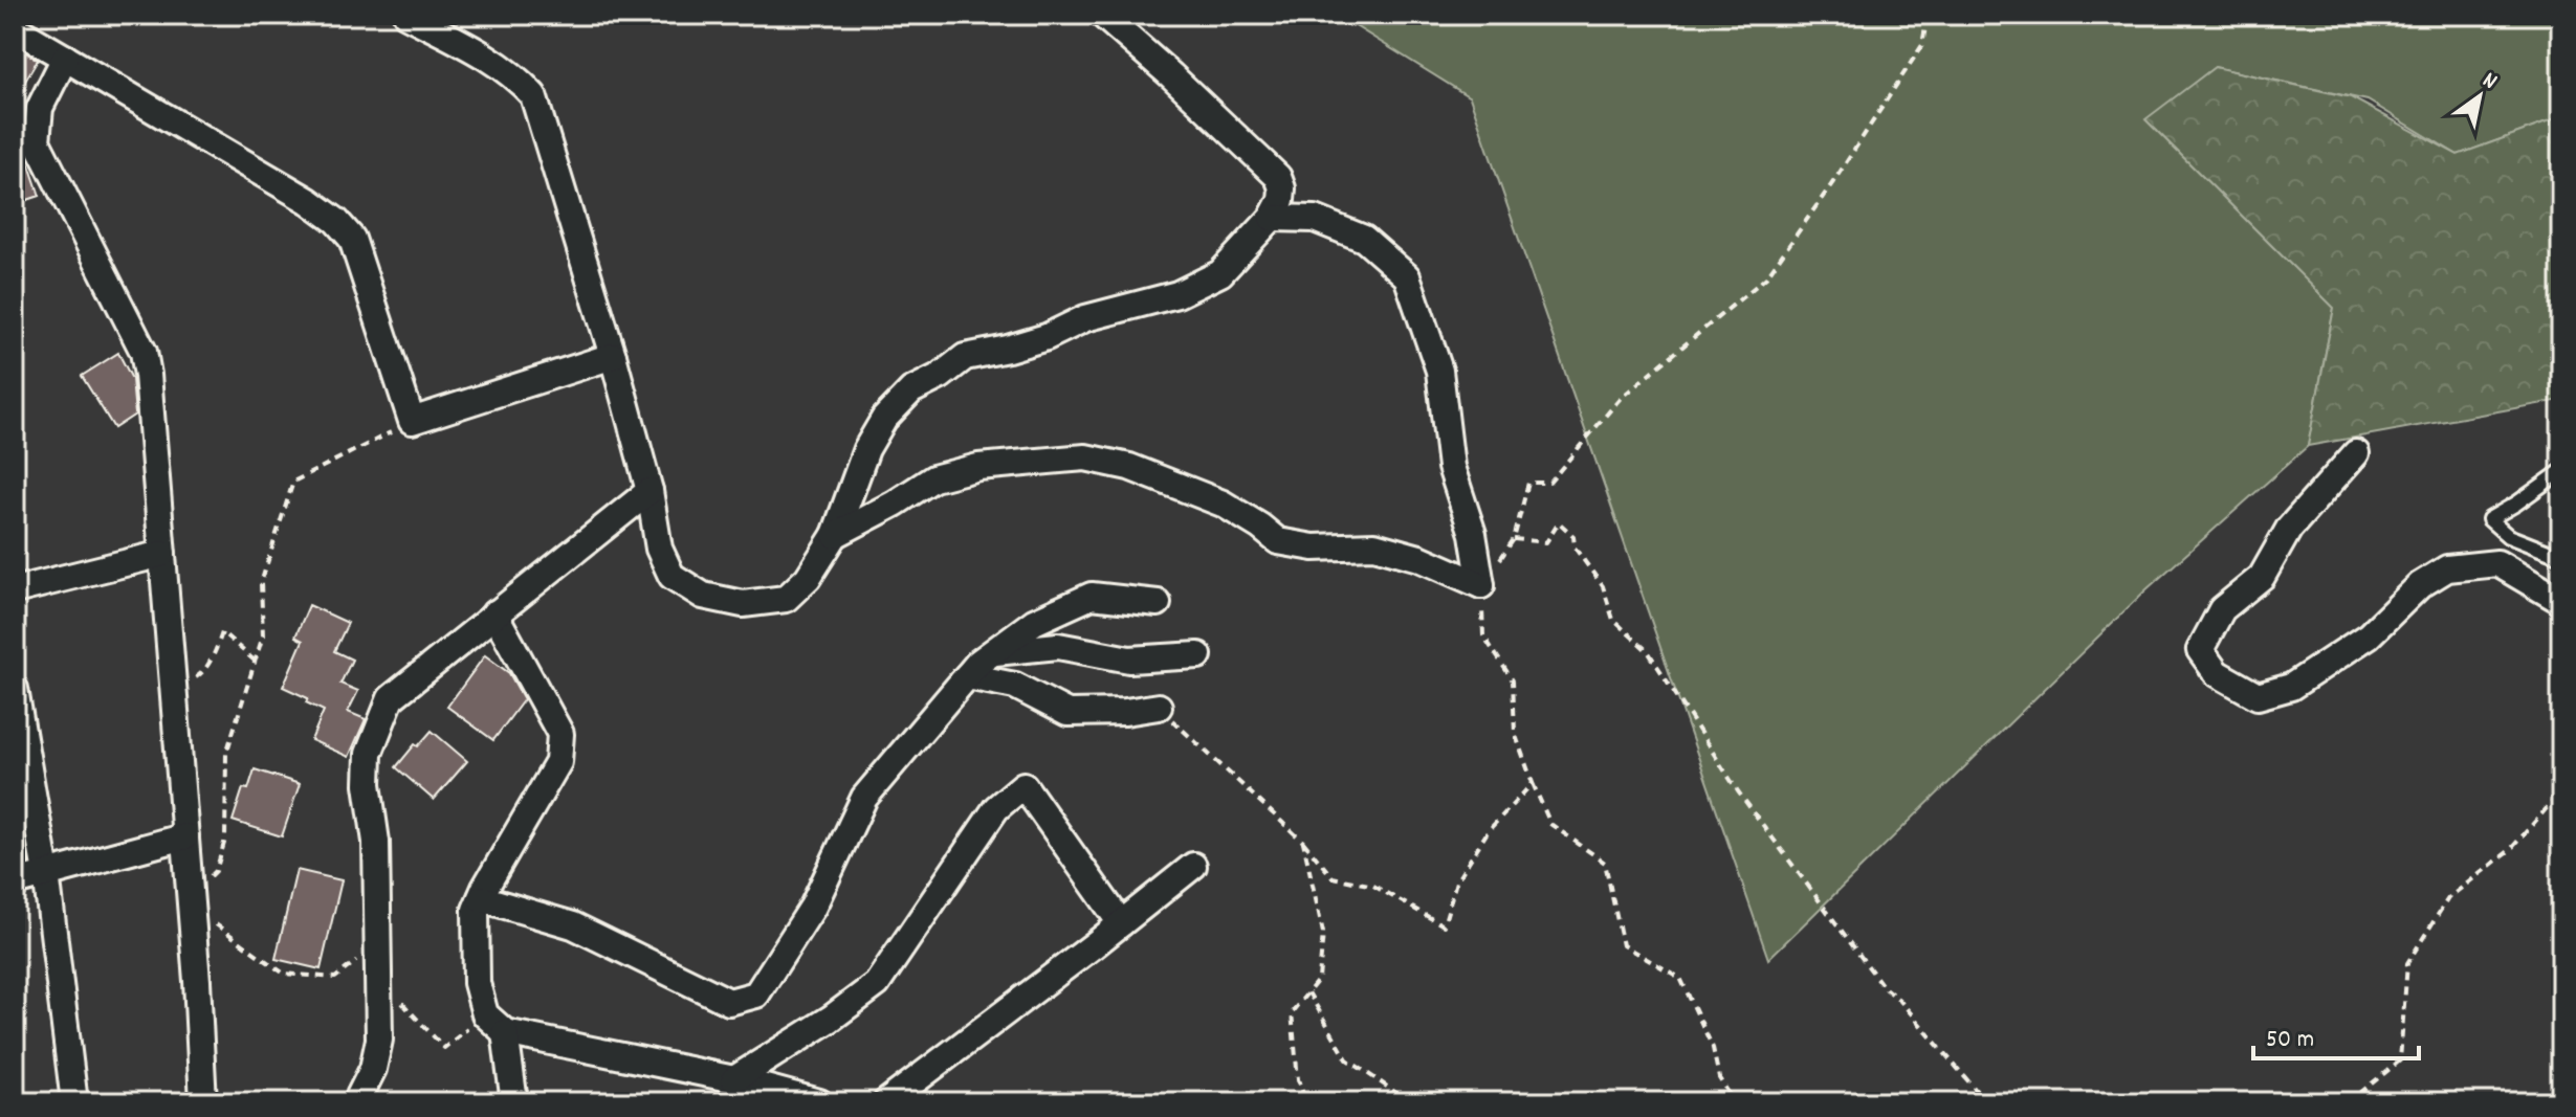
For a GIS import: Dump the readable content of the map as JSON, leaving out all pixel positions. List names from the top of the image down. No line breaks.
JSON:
{"scale_bar":"50 m","north":"top right"}
